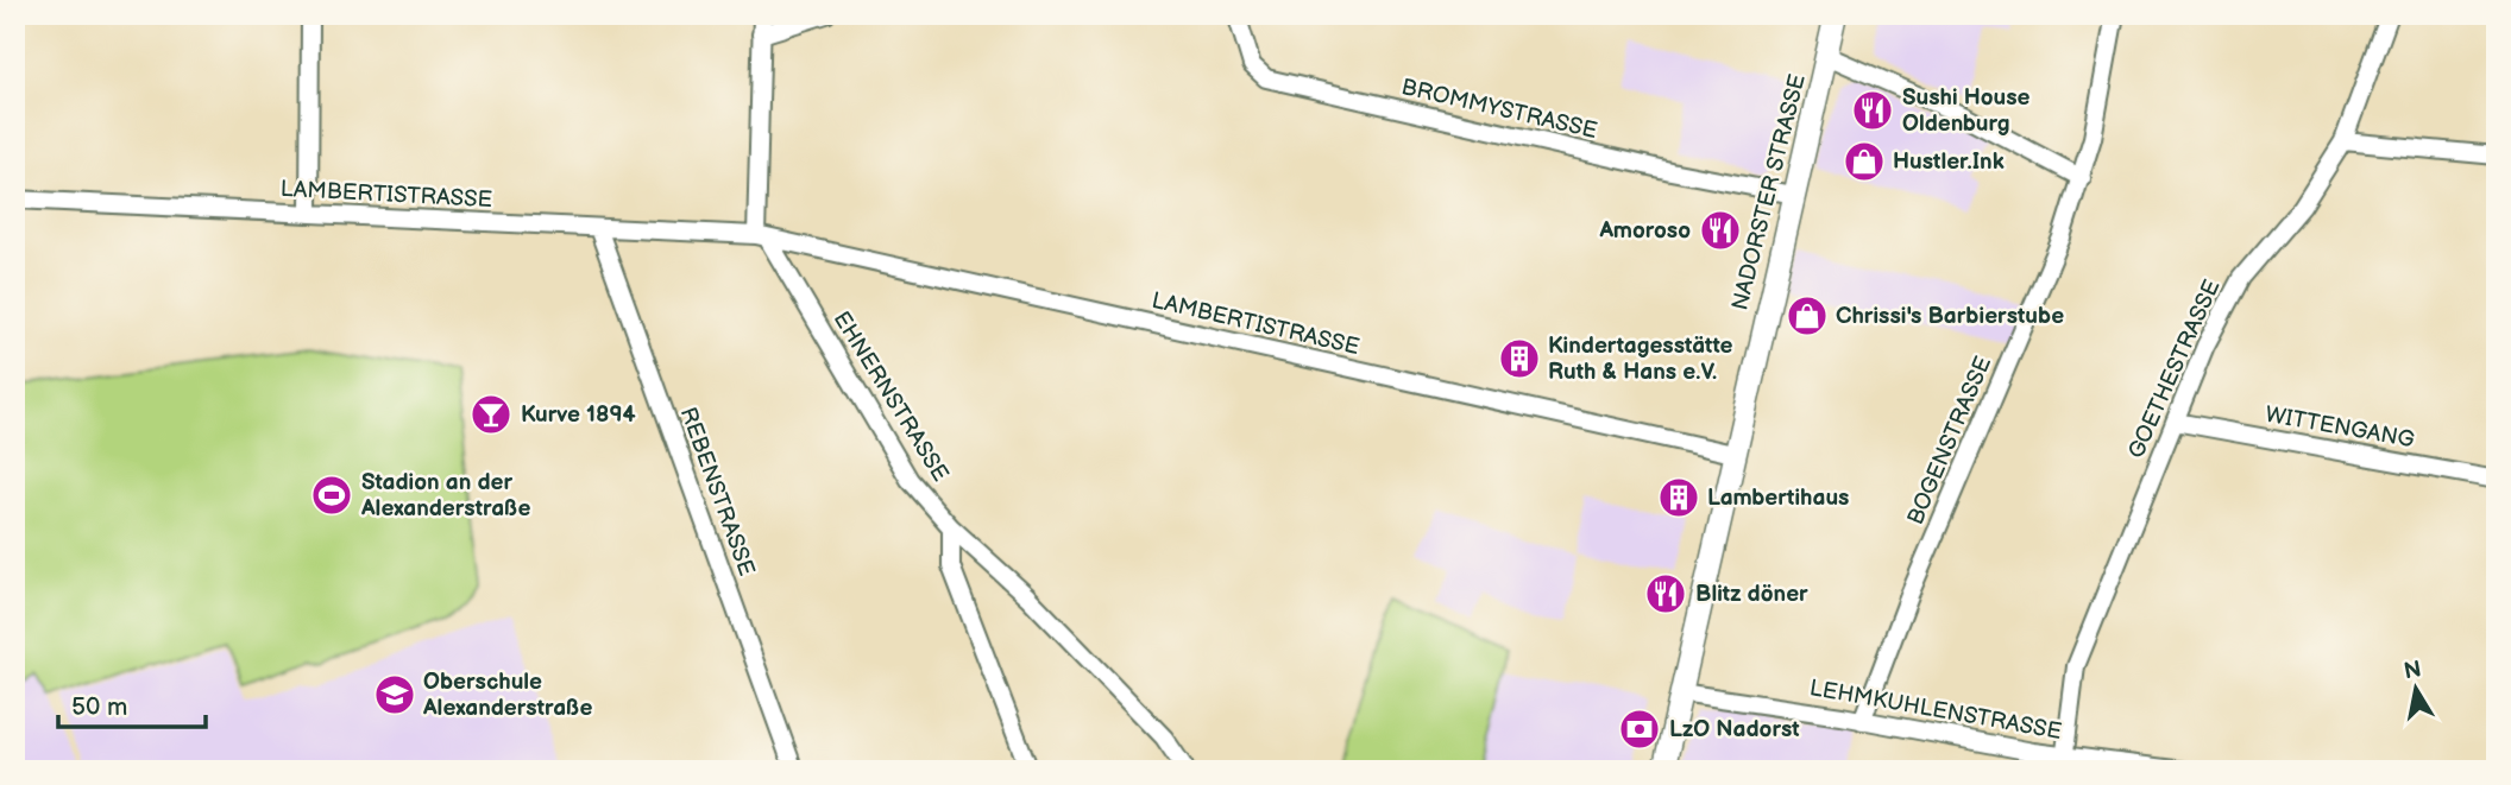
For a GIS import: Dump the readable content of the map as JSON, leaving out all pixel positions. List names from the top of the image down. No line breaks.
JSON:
{"streets":{"street":["BROMMYSTRASSE","NADORSTER STRASSE","LAMBERTISTRASSE","GOETHESTRASSE","EHNERNSTRASSE","WITTENGANG","BOGENSTRASSE","REBENSTRASSE","LEHMKUHLENSTRASSE"]},"crossings":[["BROMMYSTRASSE","NADORSTER STRASSE"],["NADORSTER STRASSE","LAMBERTISTRASSE"],["NADORSTER STRASSE","LEHMKUHLENSTRASSE"],["LAMBERTISTRASSE","EHNERNSTRASSE"],["LAMBERTISTRASSE","REBENSTRASSE"],["GOETHESTRASSE","WITTENGANG"],["GOETHESTRASSE","LEHMKUHLENSTRASSE"],["BOGENSTRASSE","LEHMKUHLENSTRASSE"]],"places":{"restaurant":["Sushi House Oldenburg","Amoroso","Blitz döner"],"shop":["Hustler.Ink","Chrissi's Barbierstube"],"building":["Kindertagesstätte Ruth & Hans e.V.","Lambertihaus"],"bar":["Kurve 1894"],"sports":["Stadion an der Alexanderstraße"],"school or university":["Oberschule Alexanderstraße"],"bank":["LzO Nadorst"]},"scale_bar":"50 m","north":"top"}
